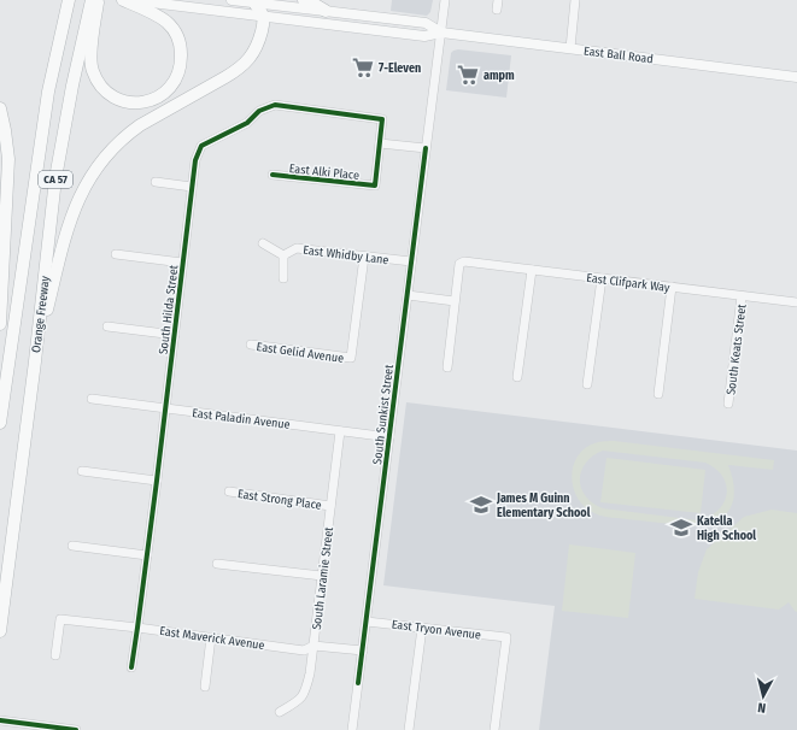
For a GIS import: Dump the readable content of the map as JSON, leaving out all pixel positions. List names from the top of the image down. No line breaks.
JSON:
{"streets":{"highway":["CA 57","Orange Freeway"],"main road":["East Ball Road"],"street":["East Alki Place","East Whidby Lane","East Clifpark Way","South Hilda Street","South Keats Street","East Gelid Avenue","South Sunkist Street","East Paladin Avenue","East Strong Place","South Laramie Street","East Tryon Avenue","East Maverick Avenue"]},"crossings":[["East Ball Road","South Sunkist Street"],["East Alki Place","South Hilda Street"],["East Whidby Lane","East Gelid Avenue"],["East Whidby Lane","South Sunkist Street"],["East Clifpark Way","South Keats Street"],["South Hilda Street","East Paladin Avenue"],["South Hilda Street","East Maverick Avenue"],["South Sunkist Street","East Paladin Avenue"],["South Sunkist Street","East Tryon Avenue"],["South Sunkist Street","East Maverick Avenue"],["East Paladin Avenue","South Laramie Street"],["East Strong Place","South Laramie Street"],["South Laramie Street","East Maverick Avenue"]],"places":{"supermarket":["7-Eleven","ampm"],"school or university":["James M Guinn Elementary School","Katella High School"]},"north":"bottom"}
